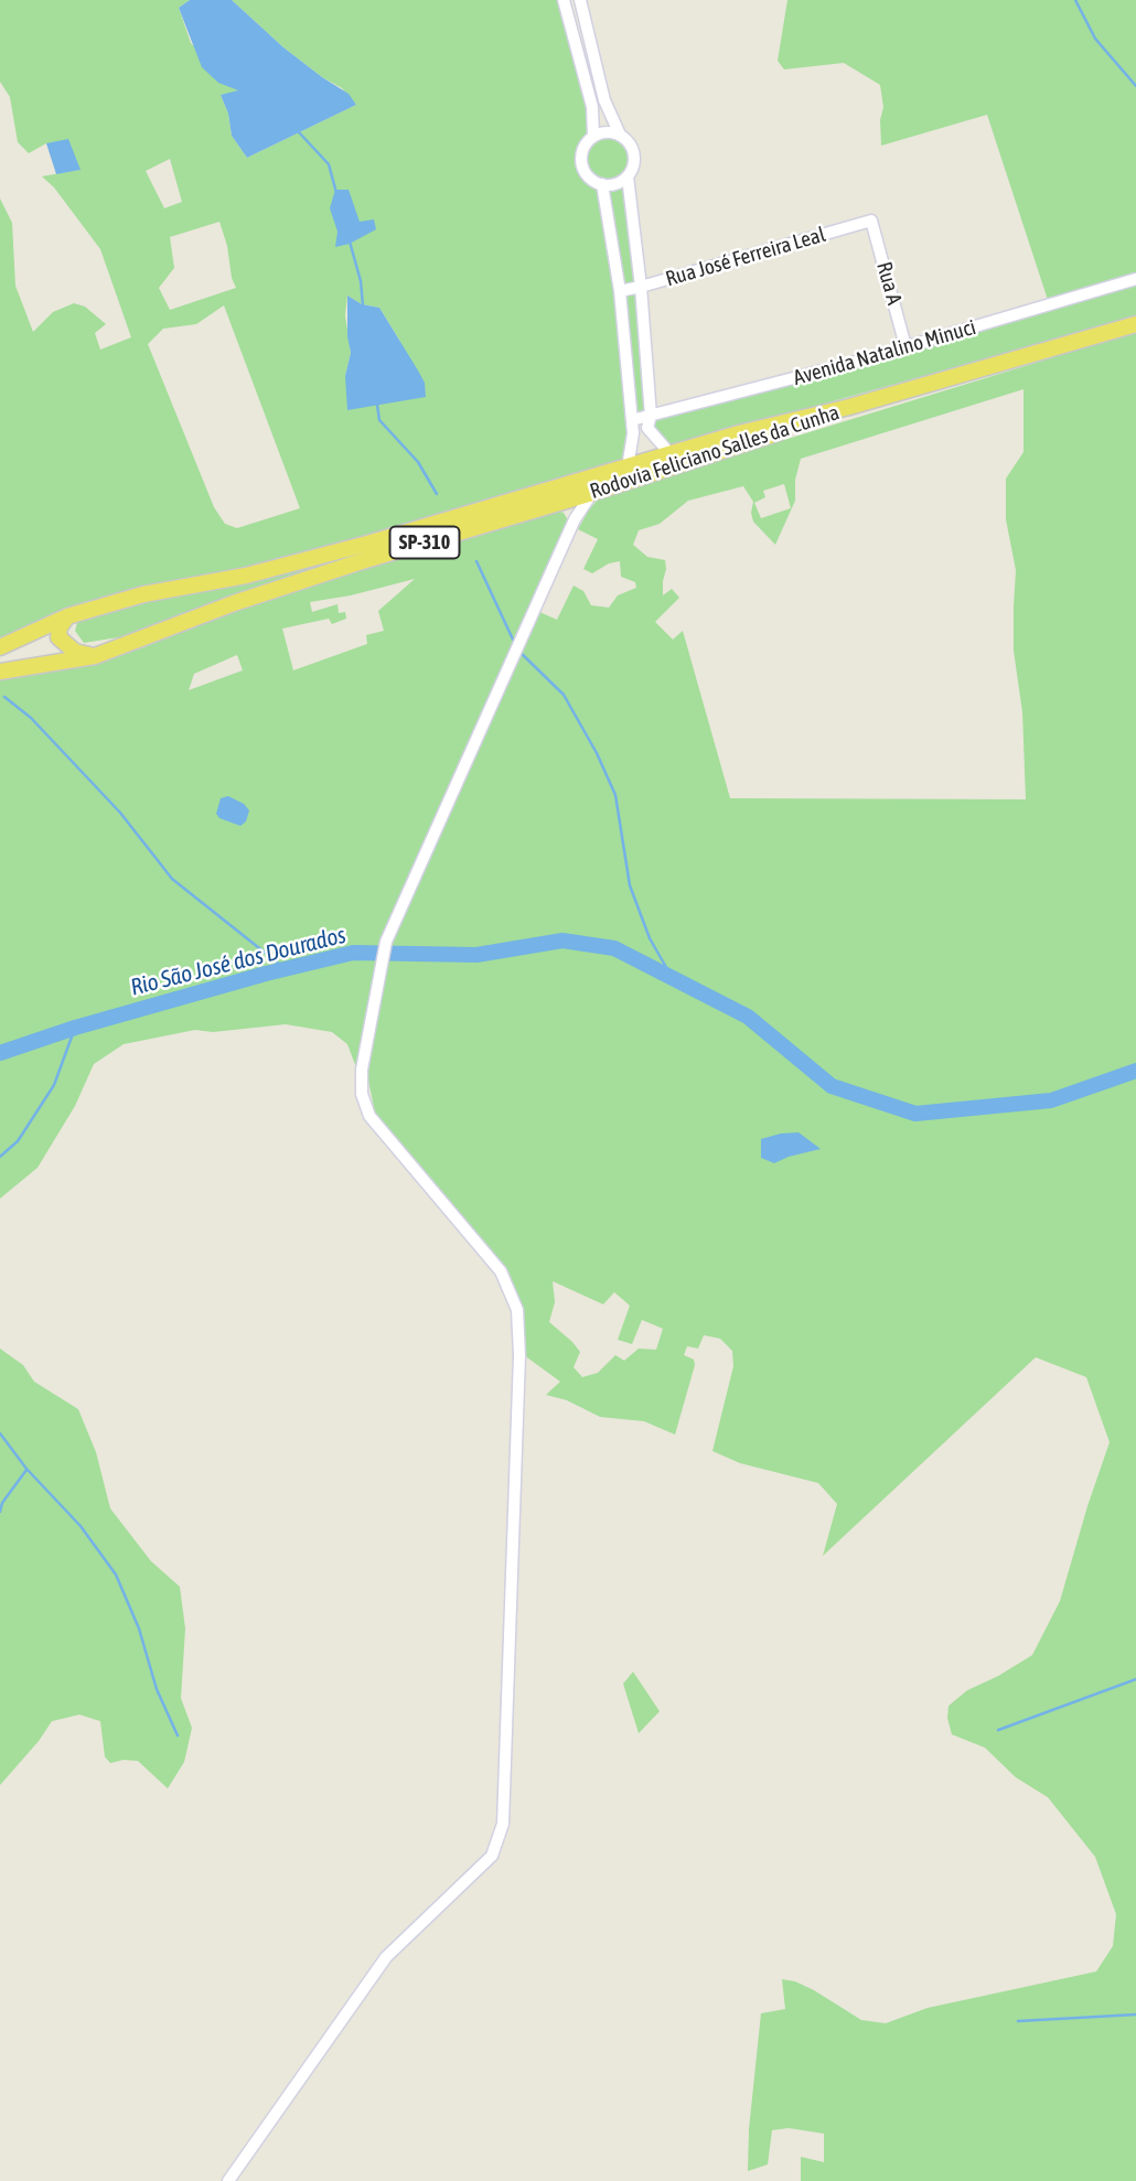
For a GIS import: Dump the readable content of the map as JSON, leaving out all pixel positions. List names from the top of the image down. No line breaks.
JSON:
{"streets":{"main road":["Rodovia Feliciano Salles da Cunha","SP-310"],"street":["Rua José Ferreira Leal","Rua A","Avenida Natalino Minuci"]},"crossings":[["Rua José Ferreira Leal","Rua A"],["Rua A","Avenida Natalino Minuci"],["Rodovia Feliciano Salles da Cunha","SP-310"]],"water":["Rio São José dos Dourados"]}
